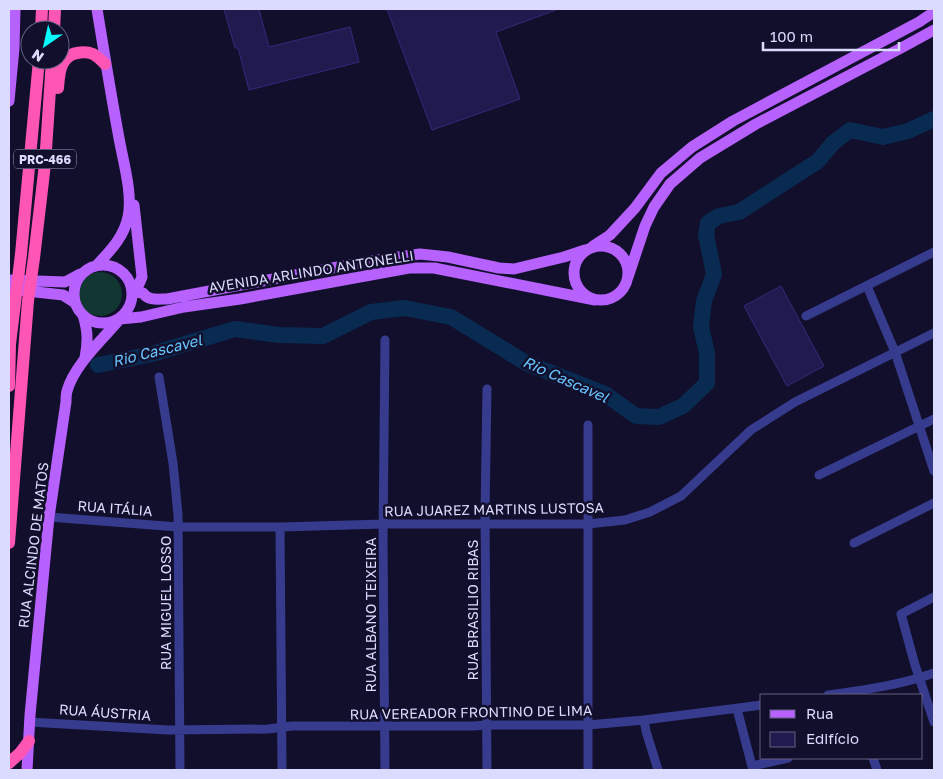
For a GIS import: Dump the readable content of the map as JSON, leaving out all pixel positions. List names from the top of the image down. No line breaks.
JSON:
{"streets":{"highway":["PRC-466"],"main road":["AVENIDA ARLINDO ANTONELLI","RUA ALCINDO DE MATOS"],"street":["RUA ITÁLIA","RUA JUAREZ MARTINS LUSTOSA","RUA MIGUEL LOSSO","RUA BRASILIO RIBAS","RUA ALBANO TEIXEIRA","RUA ÁUSTRIA","RUA VEREADOR FRONTINO DE LIMA"]},"crossings":[["AVENIDA ARLINDO ANTONELLI","RUA ALCINDO DE MATOS"],["RUA ITÁLIA","RUA JUAREZ MARTINS LUSTOSA"],["RUA ITÁLIA","RUA ALCINDO DE MATOS"],["RUA ITÁLIA","RUA MIGUEL LOSSO"],["RUA JUAREZ MARTINS LUSTOSA","RUA MIGUEL LOSSO"],["RUA JUAREZ MARTINS LUSTOSA","RUA BRASILIO RIBAS"],["RUA JUAREZ MARTINS LUSTOSA","RUA ALBANO TEIXEIRA"],["RUA ALCINDO DE MATOS","RUA ÁUSTRIA"],["RUA MIGUEL LOSSO","RUA ÁUSTRIA"],["RUA MIGUEL LOSSO","RUA VEREADOR FRONTINO DE LIMA"],["RUA BRASILIO RIBAS","RUA VEREADOR FRONTINO DE LIMA"],["RUA ALBANO TEIXEIRA","RUA VEREADOR FRONTINO DE LIMA"],["RUA ÁUSTRIA","RUA VEREADOR FRONTINO DE LIMA"]],"water":["Rio Cascavel"],"legend":["Rua","Edifício"],"scale_bar":"100 m","north":"bottom left"}
